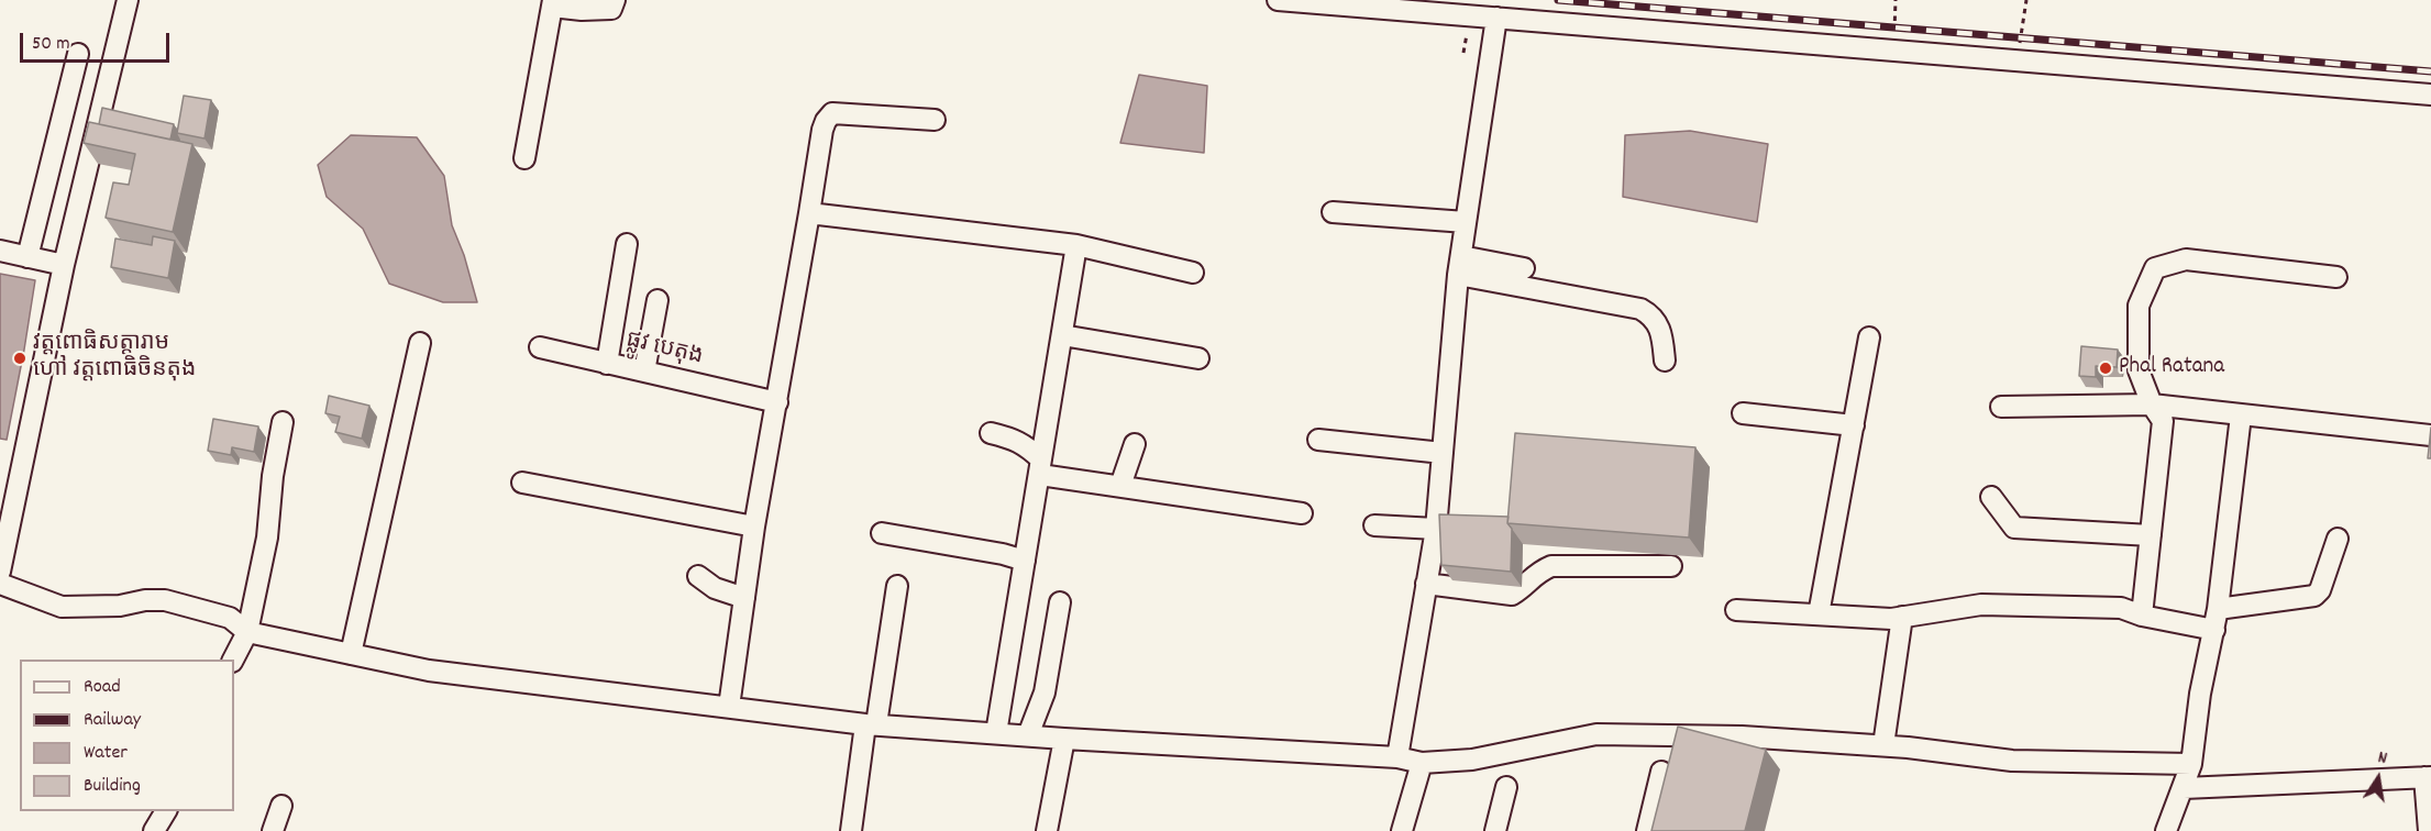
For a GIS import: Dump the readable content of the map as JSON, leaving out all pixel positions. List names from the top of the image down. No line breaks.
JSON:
{"streets":{"street":["ផ្លូវ បេតុង"]},"places":["វត្តពោធិសត្តារាម ហៅ វត្តពោធិចិនតុង","Phal Ratana"],"legend":["Road","Railway","Water","Building"],"scale_bar":"50 m","north":"top"}
